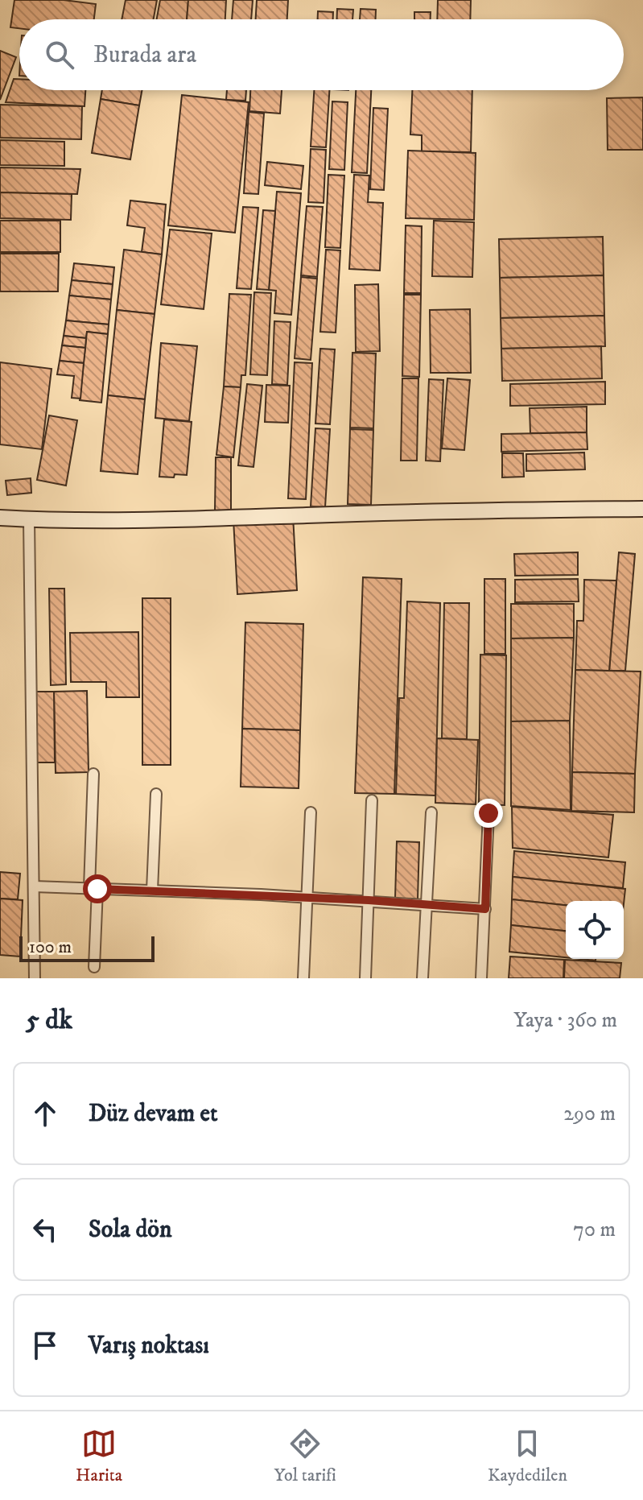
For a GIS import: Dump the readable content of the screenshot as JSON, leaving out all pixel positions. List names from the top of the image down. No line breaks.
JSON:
{"scale_bar":"100 m","page":{"search":"Burada ara","scale":"100 m","heading":["5 dk","Yaya · 360 m"],"list":[["Düz devam et","290 m"],["Sola dön","70 m"],"Varış noktası"],"nav":["Harita","Yol tarifi","Kaydedilen"]}}
